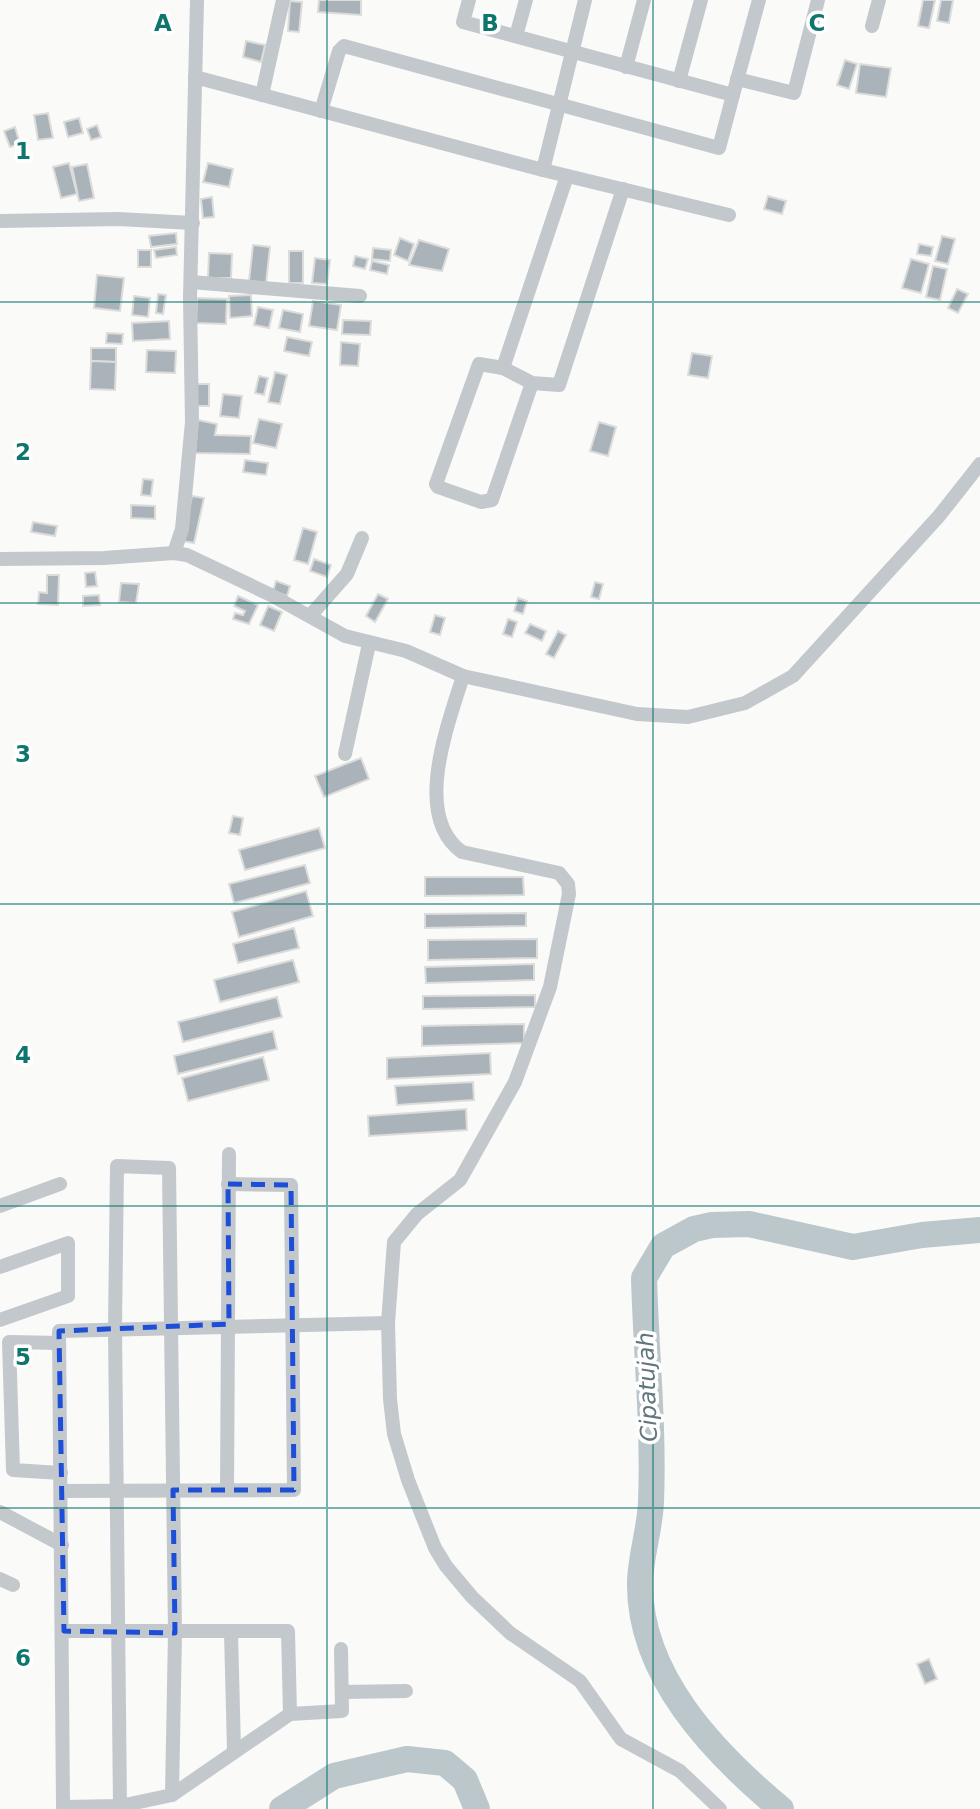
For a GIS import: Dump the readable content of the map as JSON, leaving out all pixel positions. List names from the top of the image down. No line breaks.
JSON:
{"water":["Cipatujah"],"grid":{"columns":["A","B","C"],"rows":["1","2","3","4","5","6"]}}
